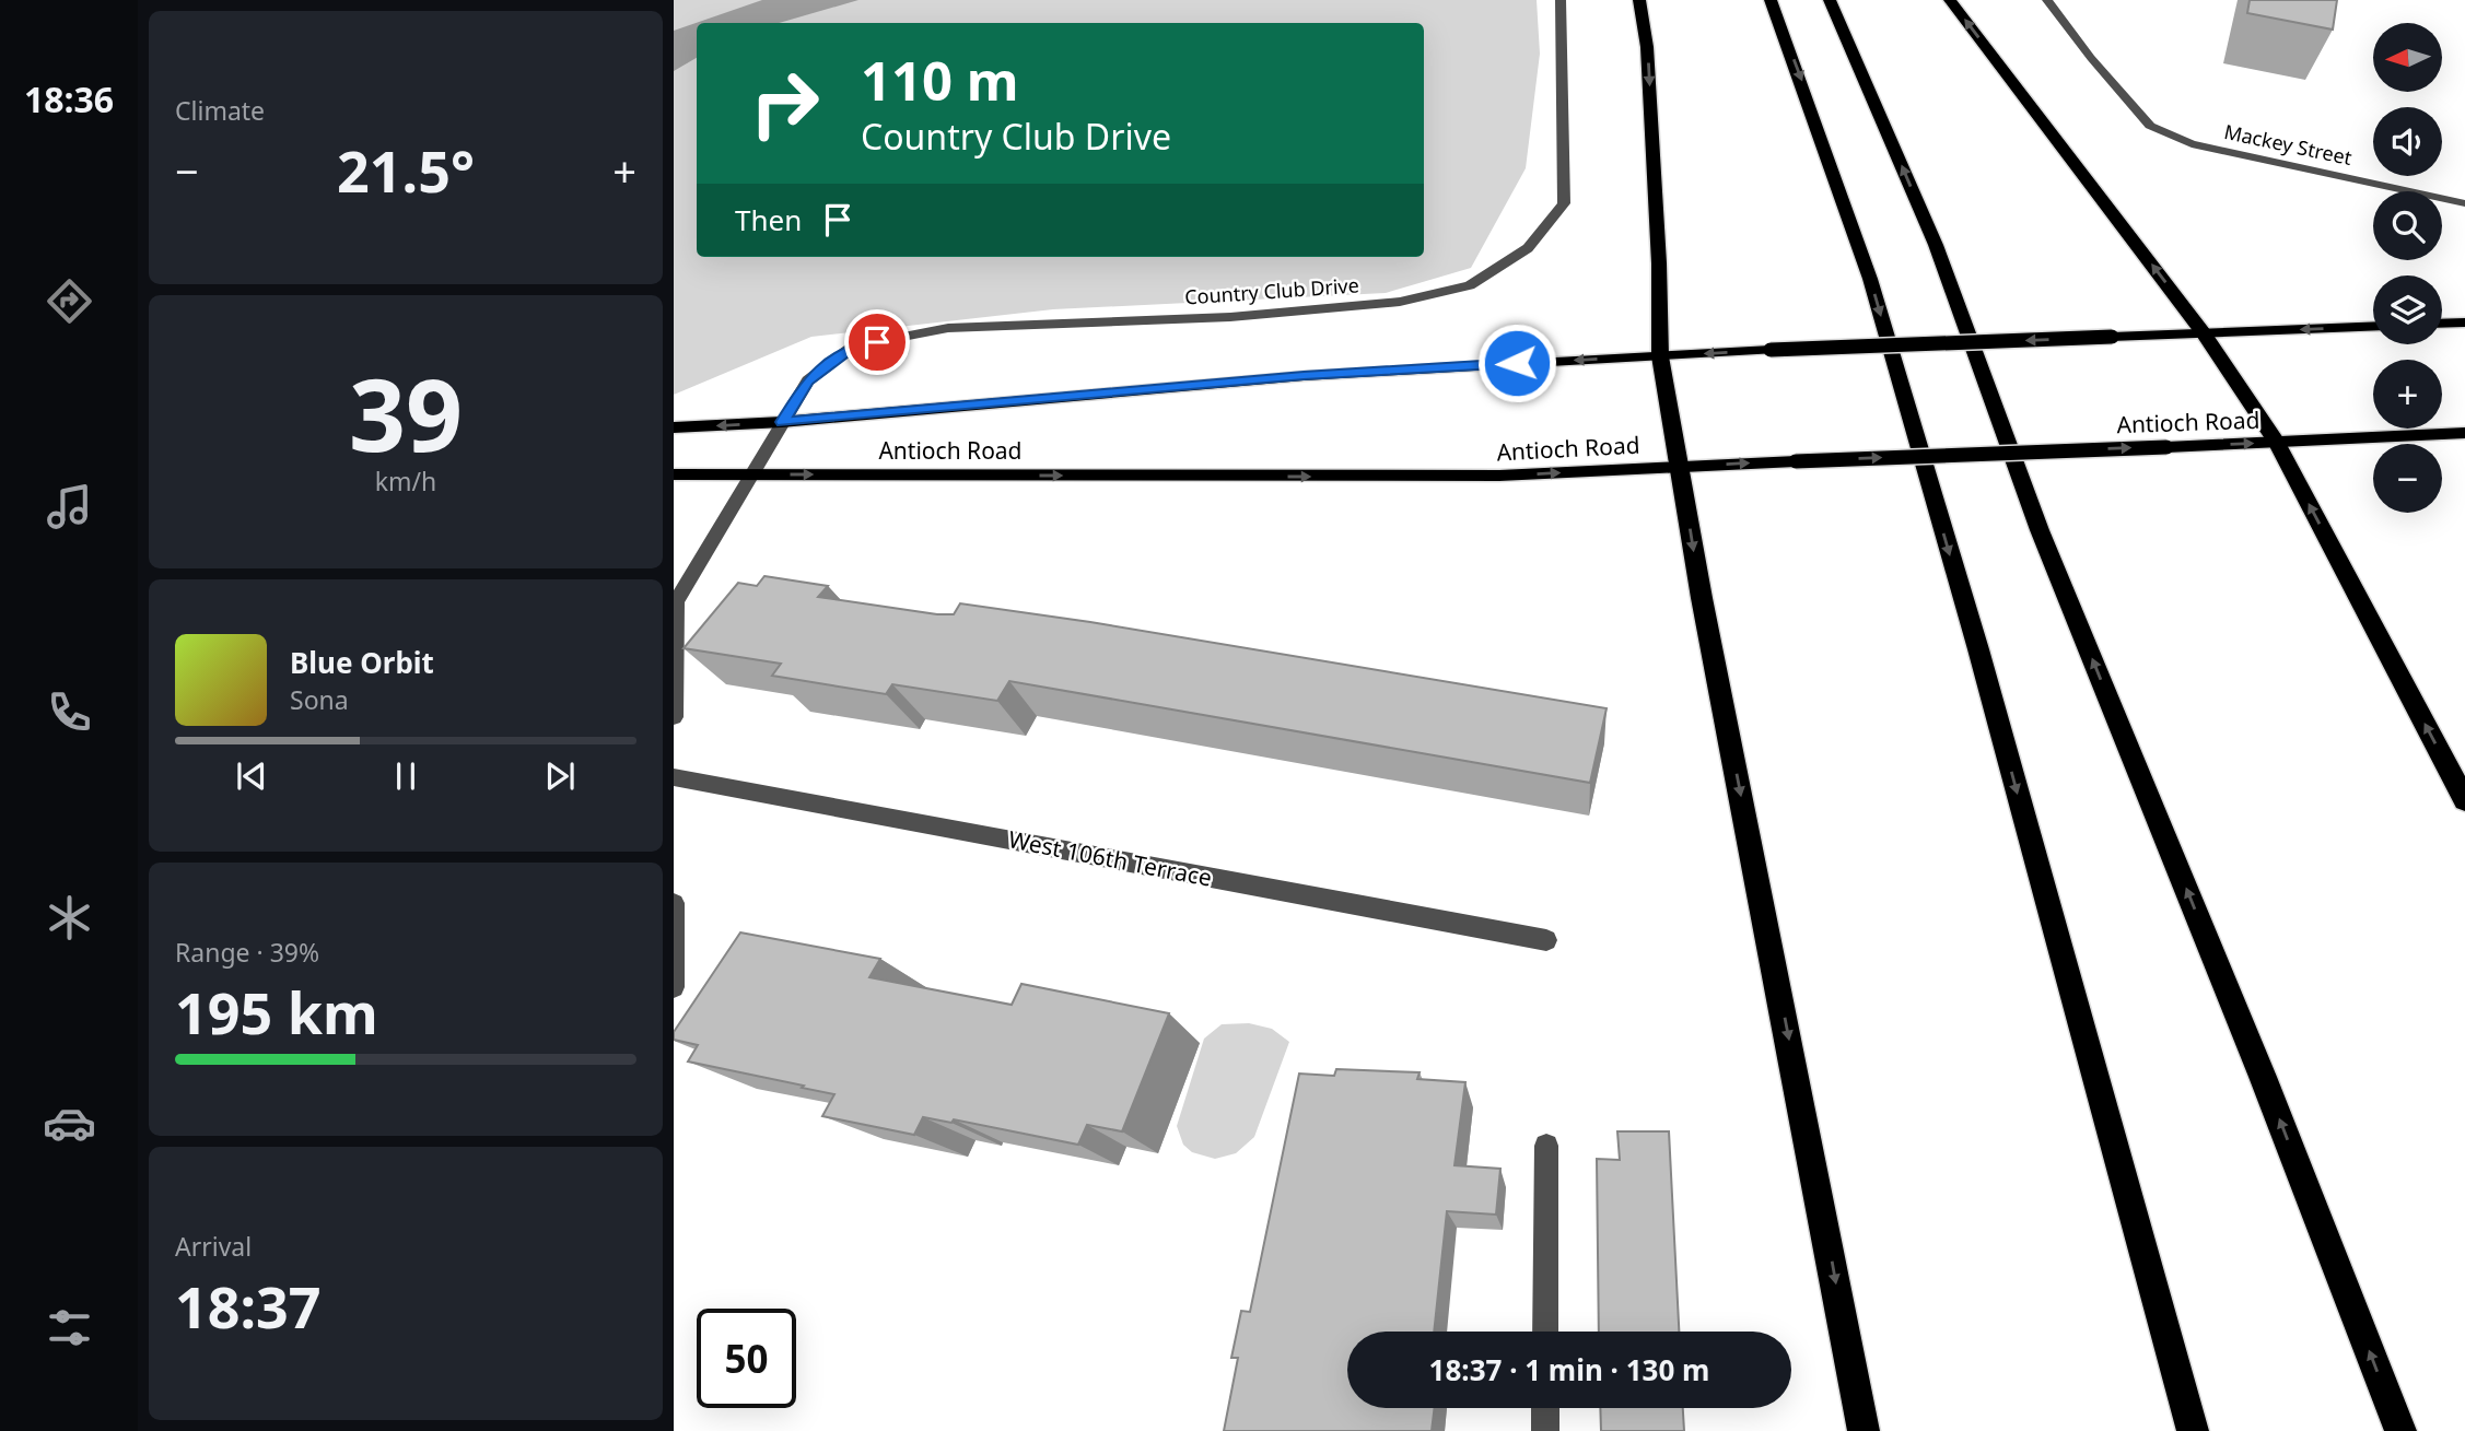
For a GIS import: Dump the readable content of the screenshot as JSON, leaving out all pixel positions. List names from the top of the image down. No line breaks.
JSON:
{"streets":{"main road":["Antioch Road"],"street":["Mackey Street","Country Club Drive","West 106th Terrace"]},"crossings":[["Country Club Drive","Antioch Road"]],"north":"left","page":{"tabs":"18:36","tile":["Climate",["39","km/h"],["Range · 39%","195 km"],["Arrival","18:37"]],"map_buttons":["+","−"],"turn":["110 m","Country Club Drive"],"heat":["−","21.5°","+"],"then":"Then","song":["Blue Orbit","Sona"],"limit":"50","trip":"18:37 · 1 min · 130 m"}}
